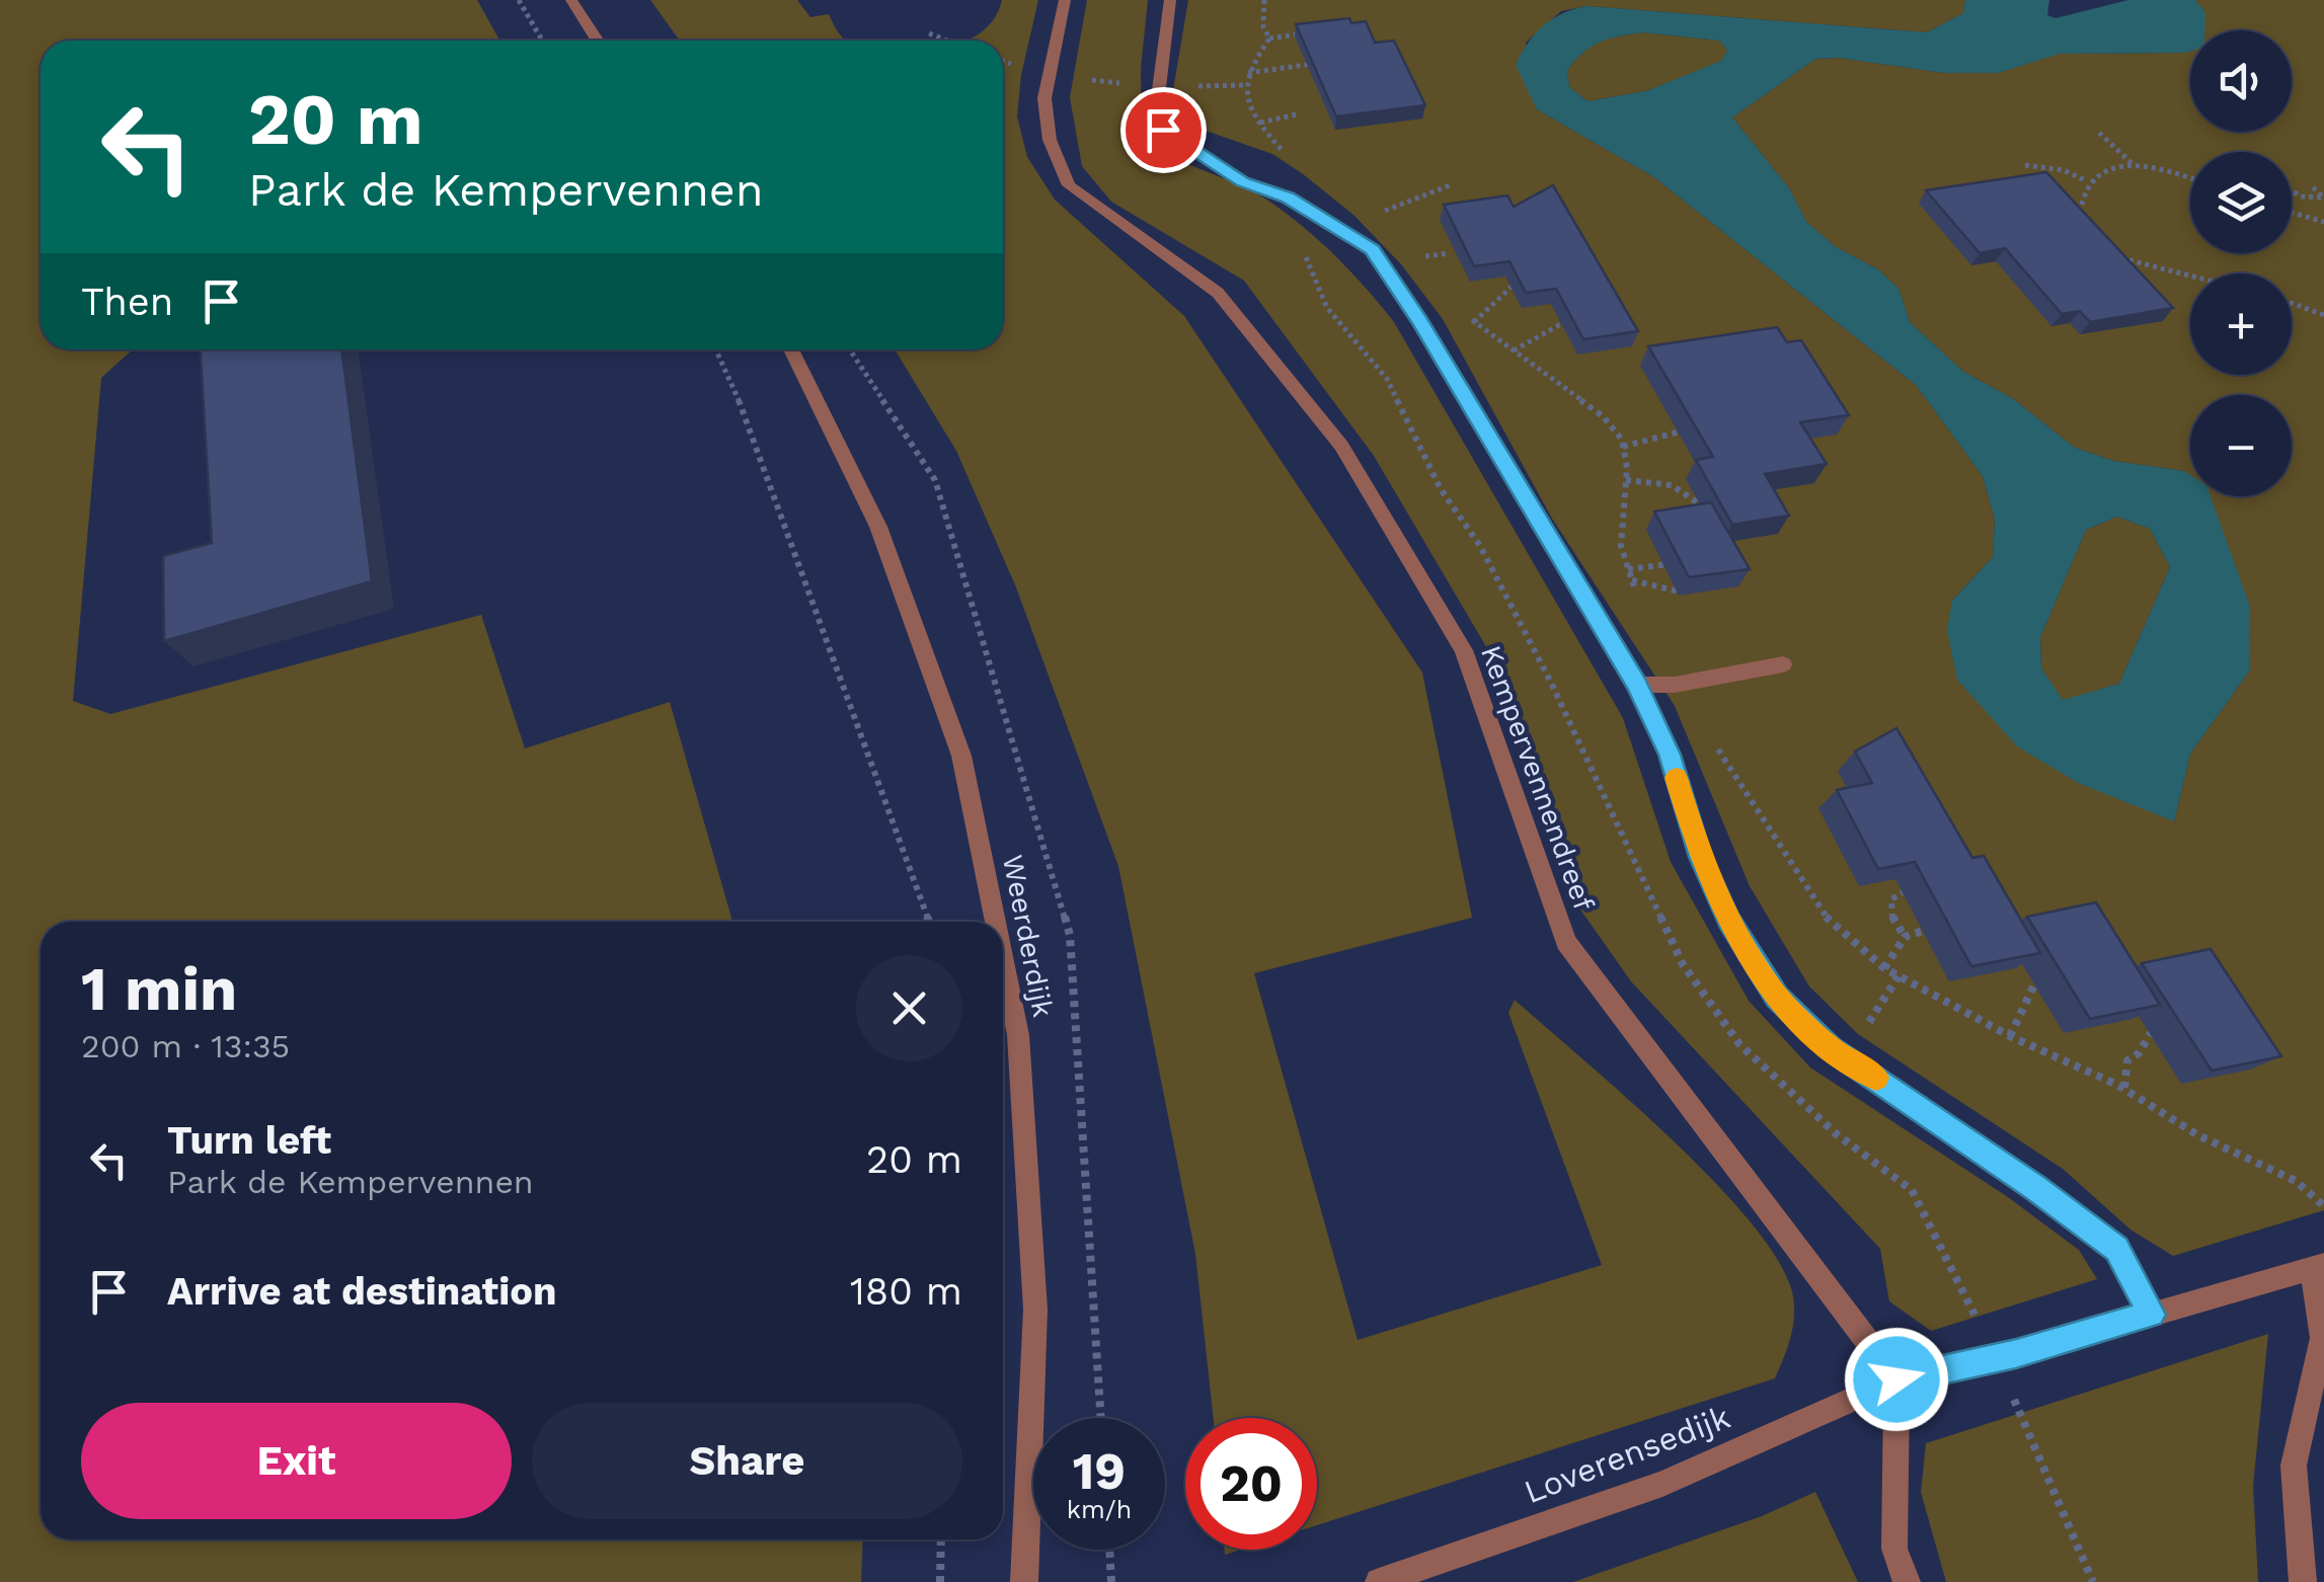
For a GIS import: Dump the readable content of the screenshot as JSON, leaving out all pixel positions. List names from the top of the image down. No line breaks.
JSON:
{"streets":{"street":["Kempervennendreef","Weerderdijk","Loverensedijk"]},"crossings":[["Kempervennendreef","Loverensedijk"]],"page":{"map_buttons":["+","−"],"turn":["20 m","Park de Kempervennen"],"then":"Then","heading":["1 min","200 m · 13:35"],"list":[{"name":"Turn left","note":"Park de Kempervennen","value":"20 m"},{"name":"Arrive at destination","value":"180 m"}],"buttons":["Exit","Share"],"speed":"19 km/h","limit":"20"}}
